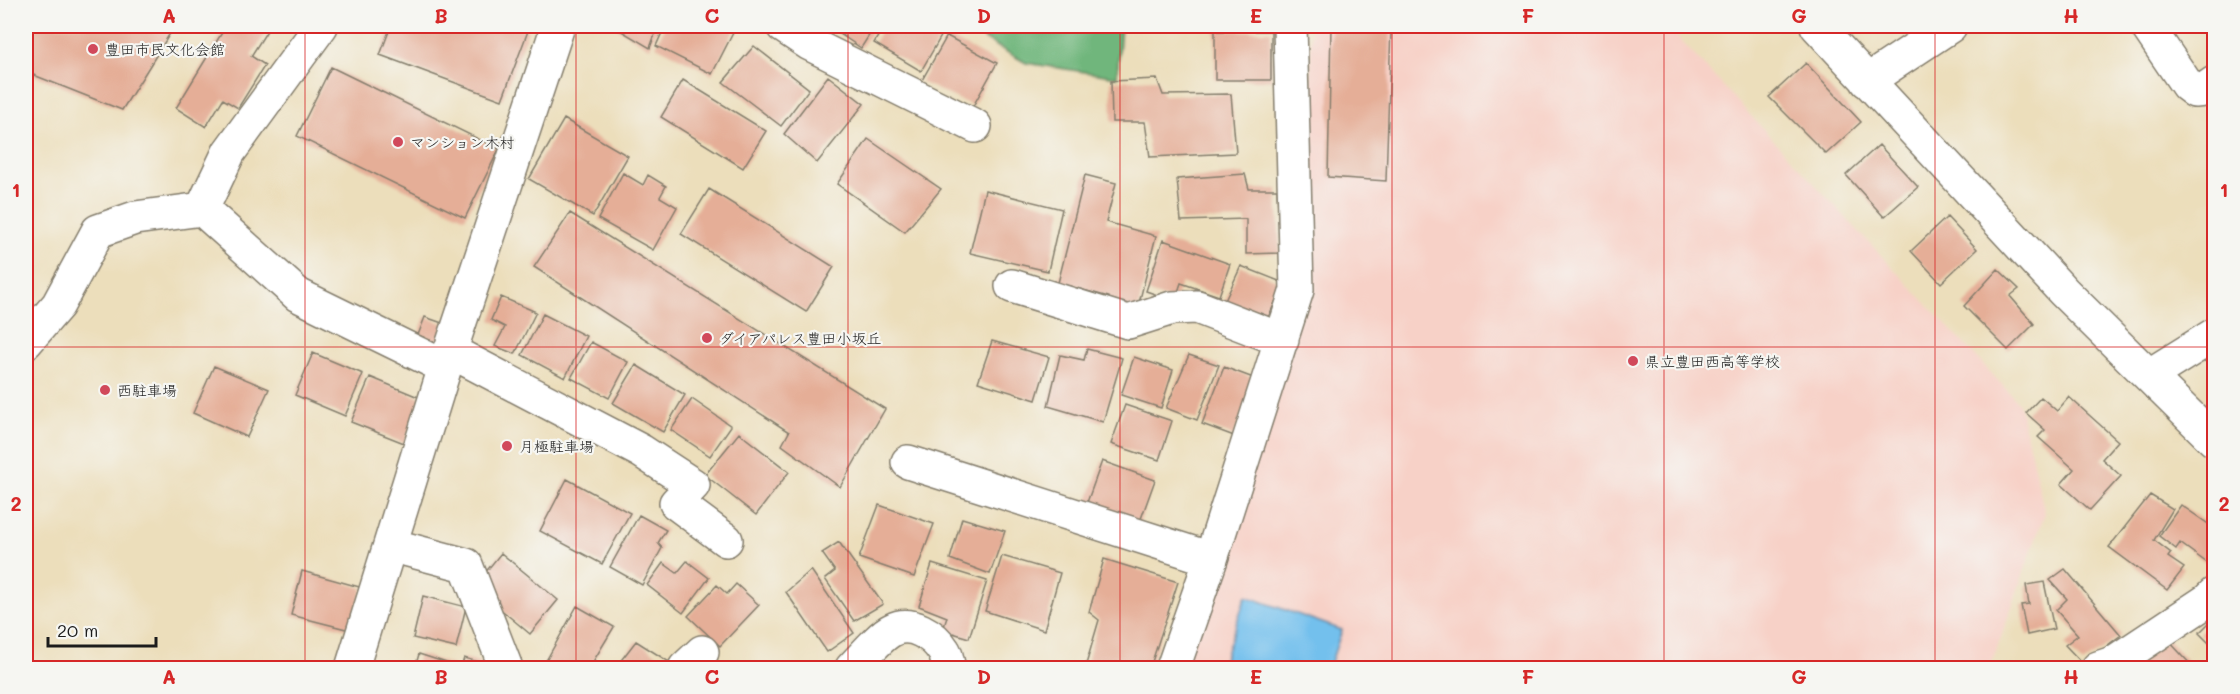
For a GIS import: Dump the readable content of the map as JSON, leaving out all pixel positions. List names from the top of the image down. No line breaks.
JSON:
{"places":["豊田市民文化会館","マンション木村","ダイアパレス豊田小坂丘","県立豊田西高等学校","西駐車場","月極駐車場"],"scale_bar":"20 m","grid":{"columns":["A","B","C","D","E","F","G","H"],"rows":["1","2"]}}
